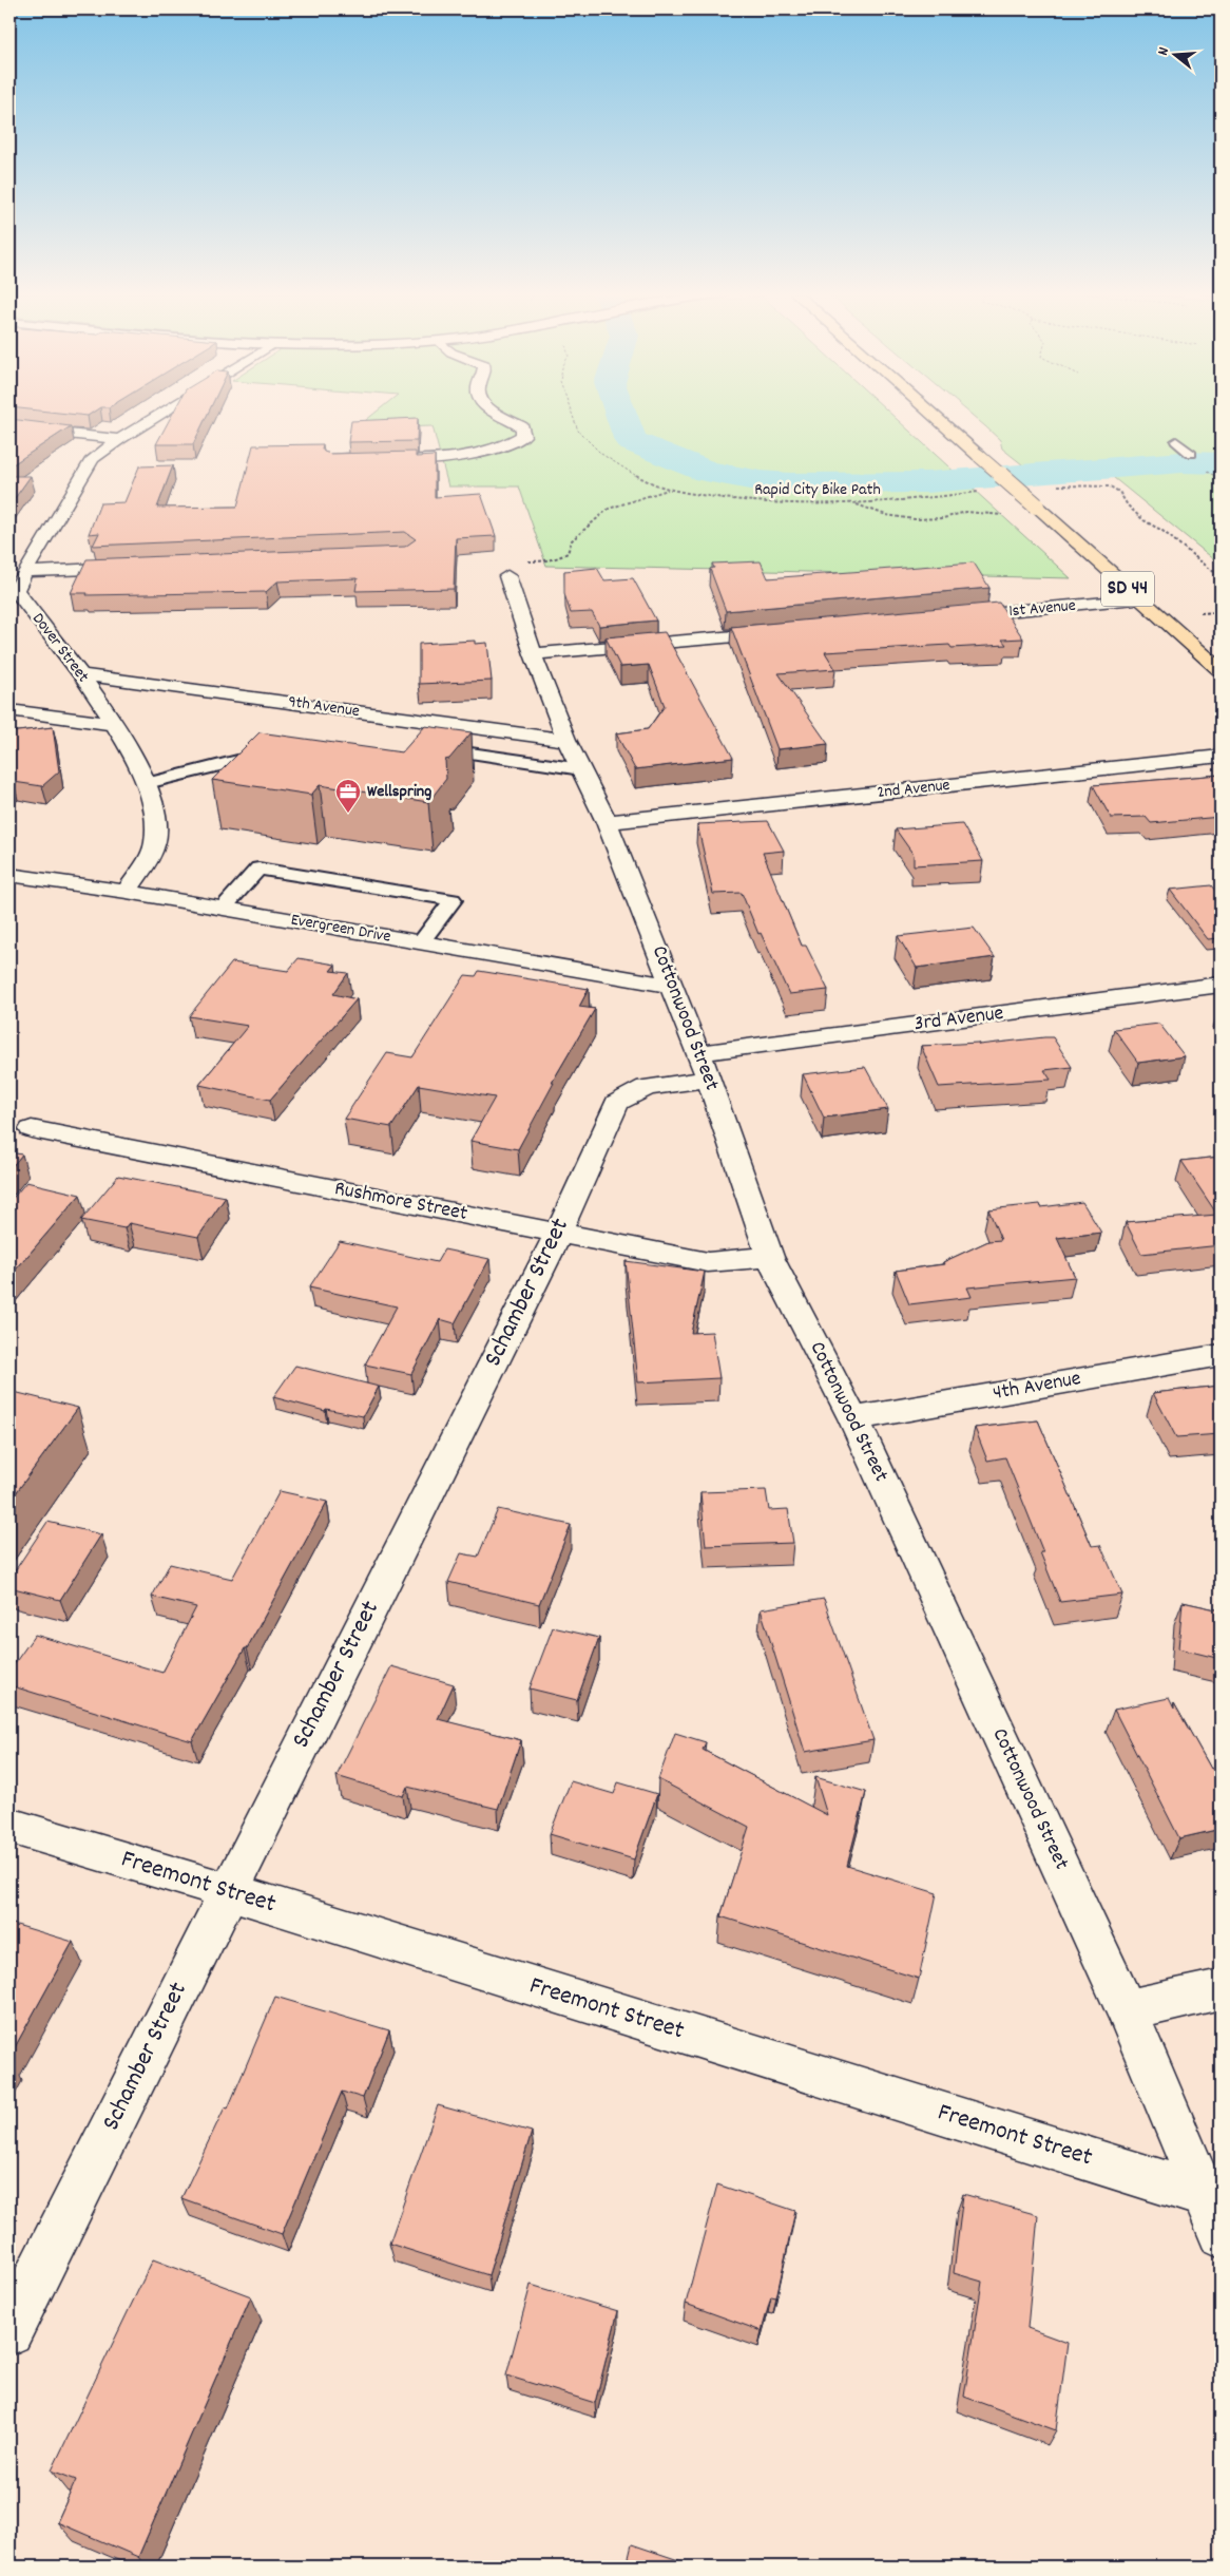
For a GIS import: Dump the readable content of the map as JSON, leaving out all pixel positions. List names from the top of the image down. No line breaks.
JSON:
{"streets":{"main road":["SD 44"],"street":["1st Avenue","Dover Street","9th Avenue","2nd Avenue","Evergreen Drive","Cottonwood Street","3rd Avenue","Rushmore Street","Schamber Street","4th Avenue","Freemont Street"],"path":["Rapid City Bike Path"]},"crossings":[["SD 44","1st Avenue"],["Dover Street","9th Avenue"],["Dover Street","Evergreen Drive"],["9th Avenue","Cottonwood Street"],["2nd Avenue","Cottonwood Street"],["Evergreen Drive","Cottonwood Street"],["Cottonwood Street","3rd Avenue"],["Cottonwood Street","Rushmore Street"],["Cottonwood Street","Schamber Street"],["Cottonwood Street","4th Avenue"],["Cottonwood Street","Freemont Street"],["3rd Avenue","Schamber Street"],["Rushmore Street","Schamber Street"],["Schamber Street","Freemont Street"]],"places":{"office":["Wellspring"]},"north":"left"}
